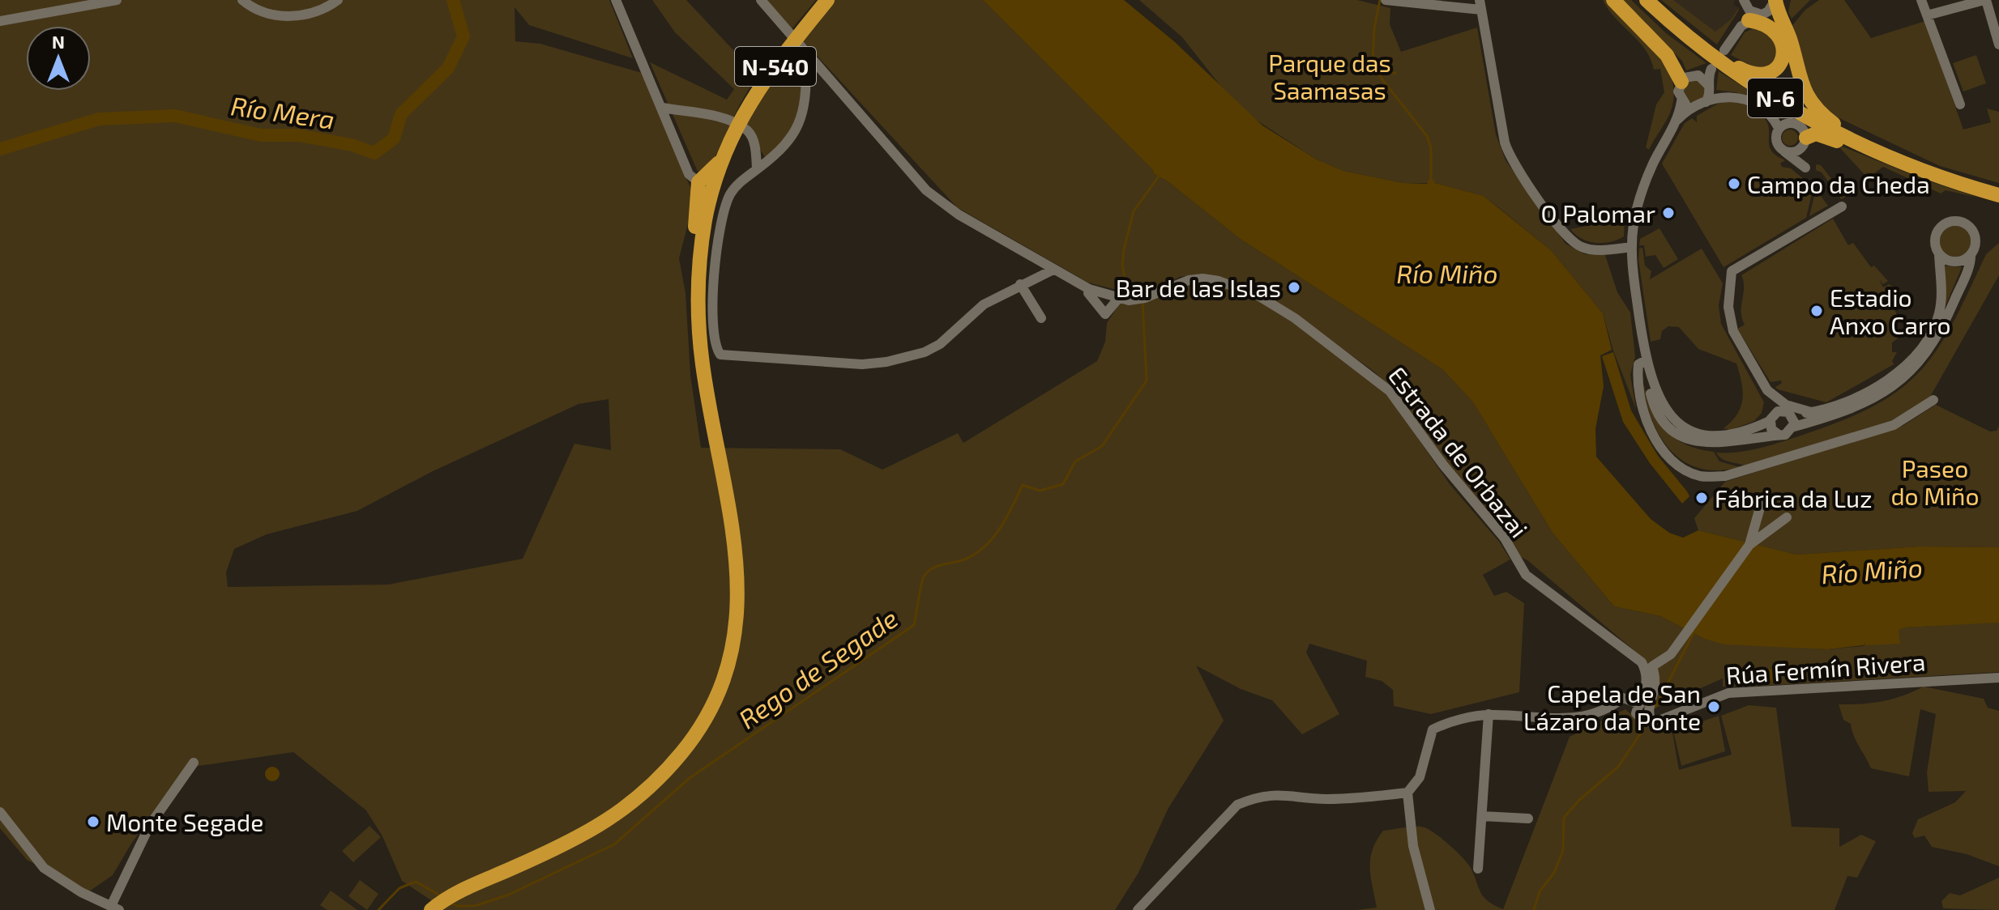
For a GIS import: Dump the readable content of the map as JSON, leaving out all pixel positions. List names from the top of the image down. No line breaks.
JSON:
{"streets":{"highway":["N-540","N-6"],"street":["Estrada de Orbazai","Rúa Fermín Rivera"]},"water":["Río Mera","Río Miño","Rego de Segade"],"parks":["Parque das Saamasas","Paseo do Miño"],"places":["Campo da Cheda","O Palomar","Bar de las Islas","Estadio Anxo Carro","Fábrica da Luz","Capela de San Lázaro da Ponte","Monte Segade"],"north":"top"}
